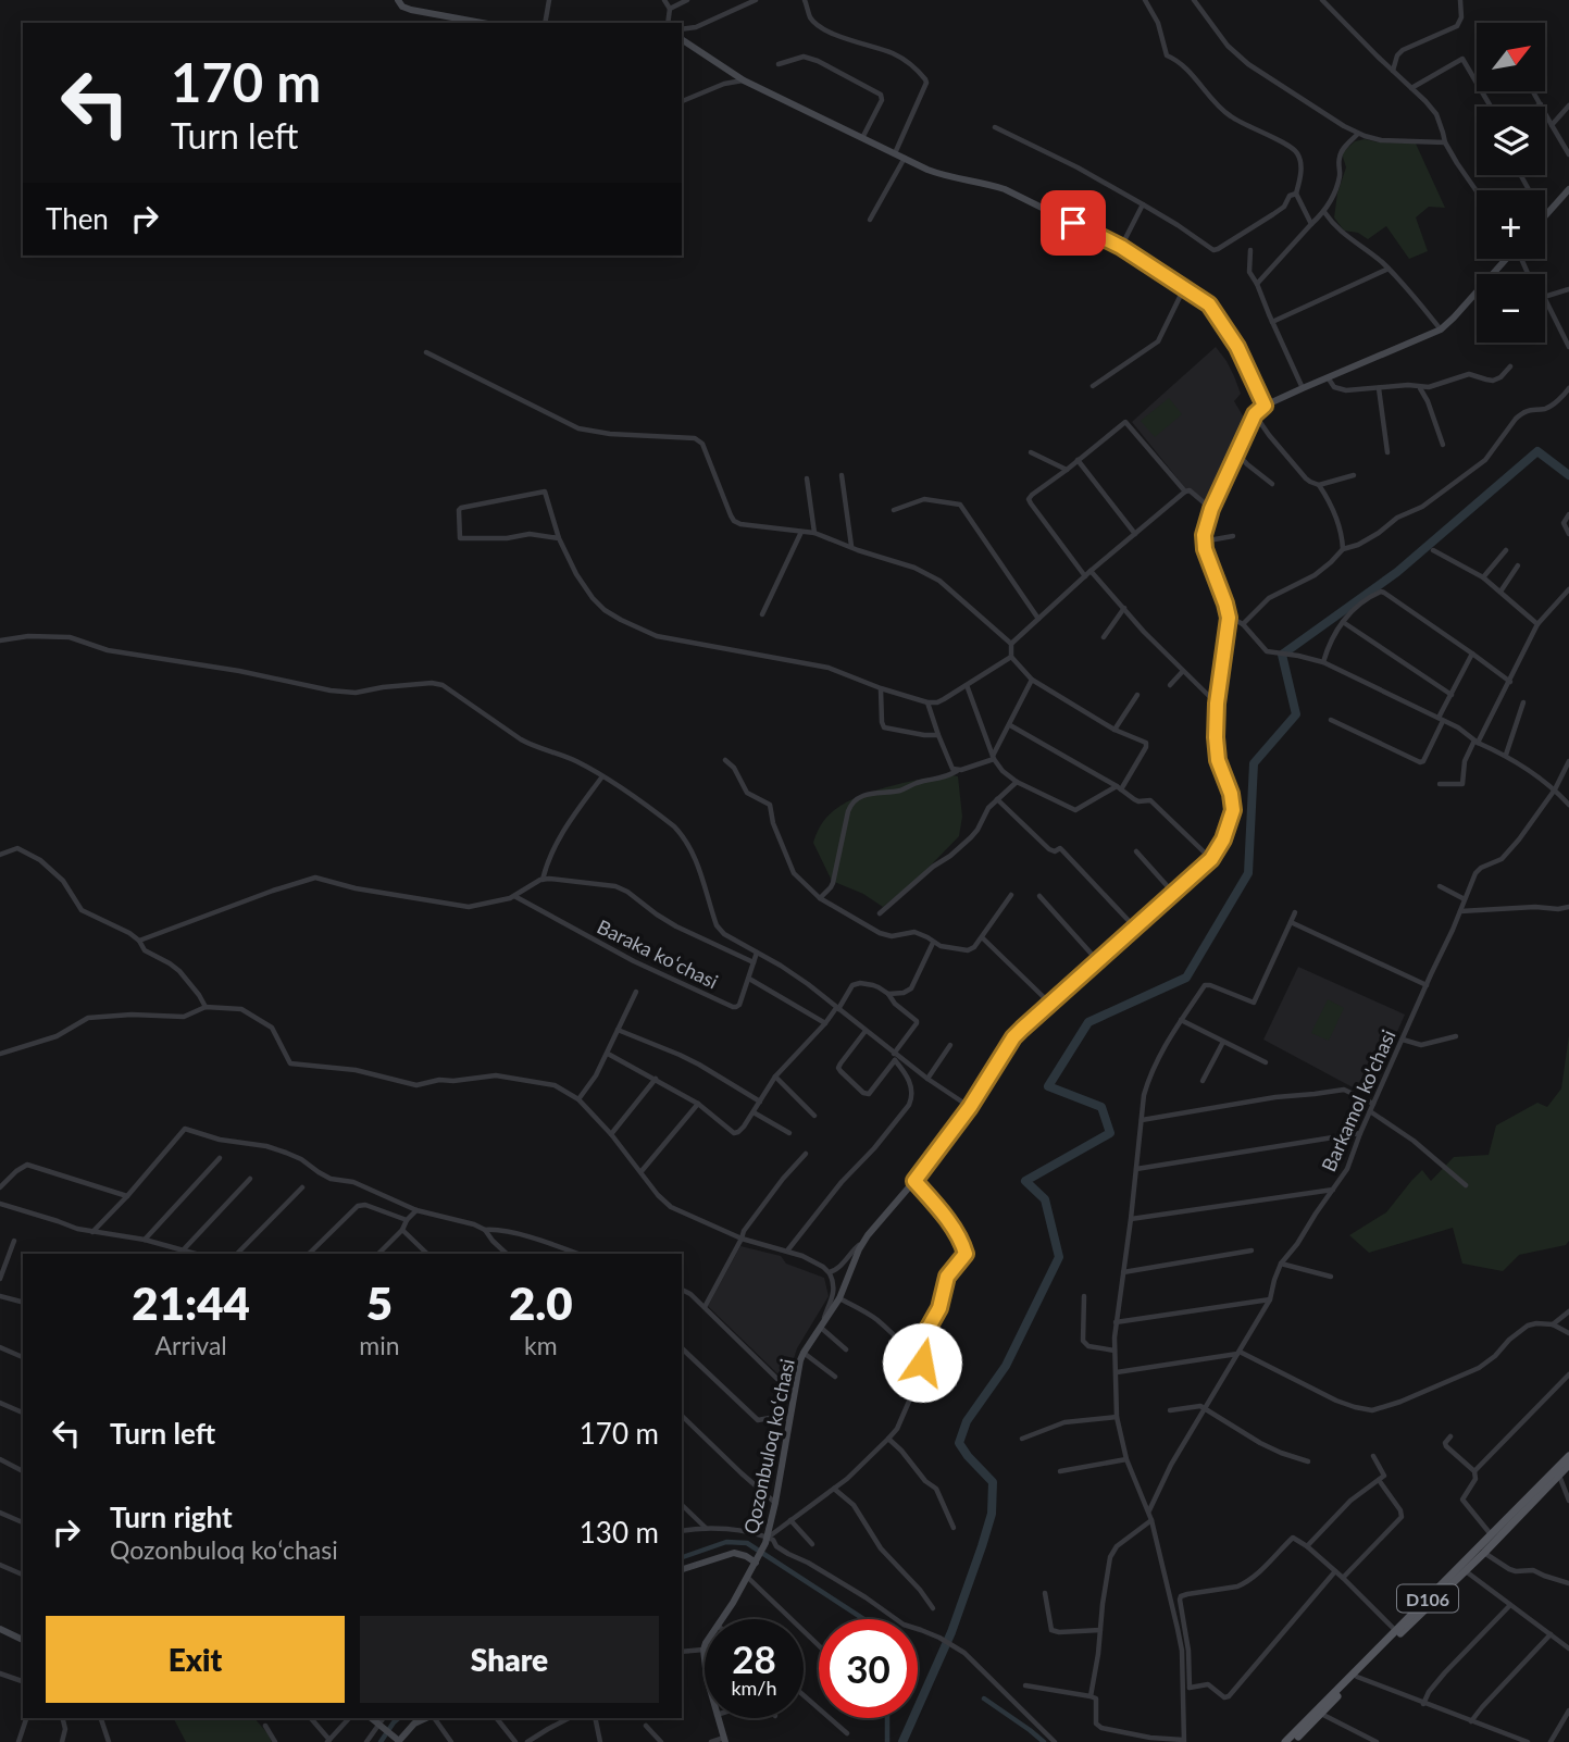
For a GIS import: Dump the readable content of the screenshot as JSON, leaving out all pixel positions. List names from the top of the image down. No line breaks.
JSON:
{"streets":{"main road":["Qozonbuloq koʻchasi","D106"],"street":["Baraka koʻchasi","Barkamol ko'chasi"]},"north":"top right","page":{"map_buttons":["+","−"],"turn":["170 m","Turn left"],"then":"Then","eta":["21:44","Arrival","5","min","2.0","km"],"list":[{"name":"Turn left","value":"170 m"},{"name":"Turn right","note":"Qozonbuloq koʻchasi","value":"130 m"}],"buttons":["Exit","Share"],"speed":"28 km/h","limit":"30"}}
